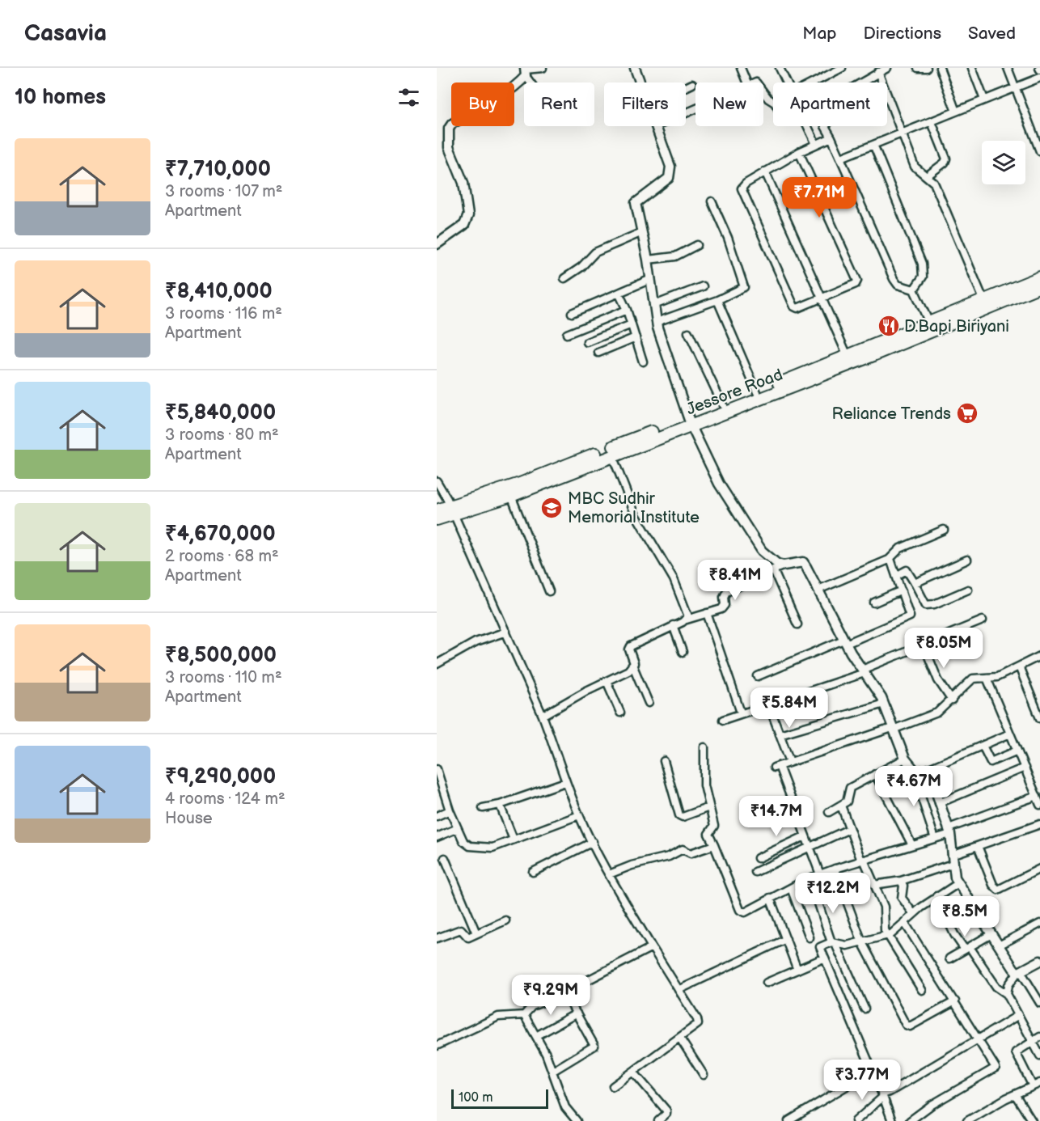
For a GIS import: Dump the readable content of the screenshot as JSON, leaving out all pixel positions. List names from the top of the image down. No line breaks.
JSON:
{"streets":{"highway":["Jessore Road"]},"places":{"restaurant":["D.Bapi Biriyani"],"supermarket":["Reliance Trends"],"school or university":["MBC Sudhir Memorial Institute"]},"scale_bar":"100 m","page":{"header":"Casavia","nav":["Map","Directions","Saved"],"heading":"10 homes","chip":["Buy","Rent","Filters","New","Apartment"],"list":[{"name":"₹7,710,000","note":"3 rooms · 107 m² · Apartment"},{"name":"₹8,410,000","note":"3 rooms · 116 m² · Apartment"},{"name":"₹5,840,000","note":"3 rooms · 80 m² · Apartment"},{"name":"₹4,670,000","note":"2 rooms · 68 m² · Apartment"},{"name":"₹8,500,000","note":"3 rooms · 110 m² · Apartment"},{"name":"₹9,290,000","note":"4 rooms · 124 m² · House"}],"price":["₹7.71M","₹8.41M","₹8.05M","₹5.84M","₹4.67M","₹14.7M","₹12.2M","₹8.5M","₹9.29M","₹3.77M"],"scale":"100 m"}}
